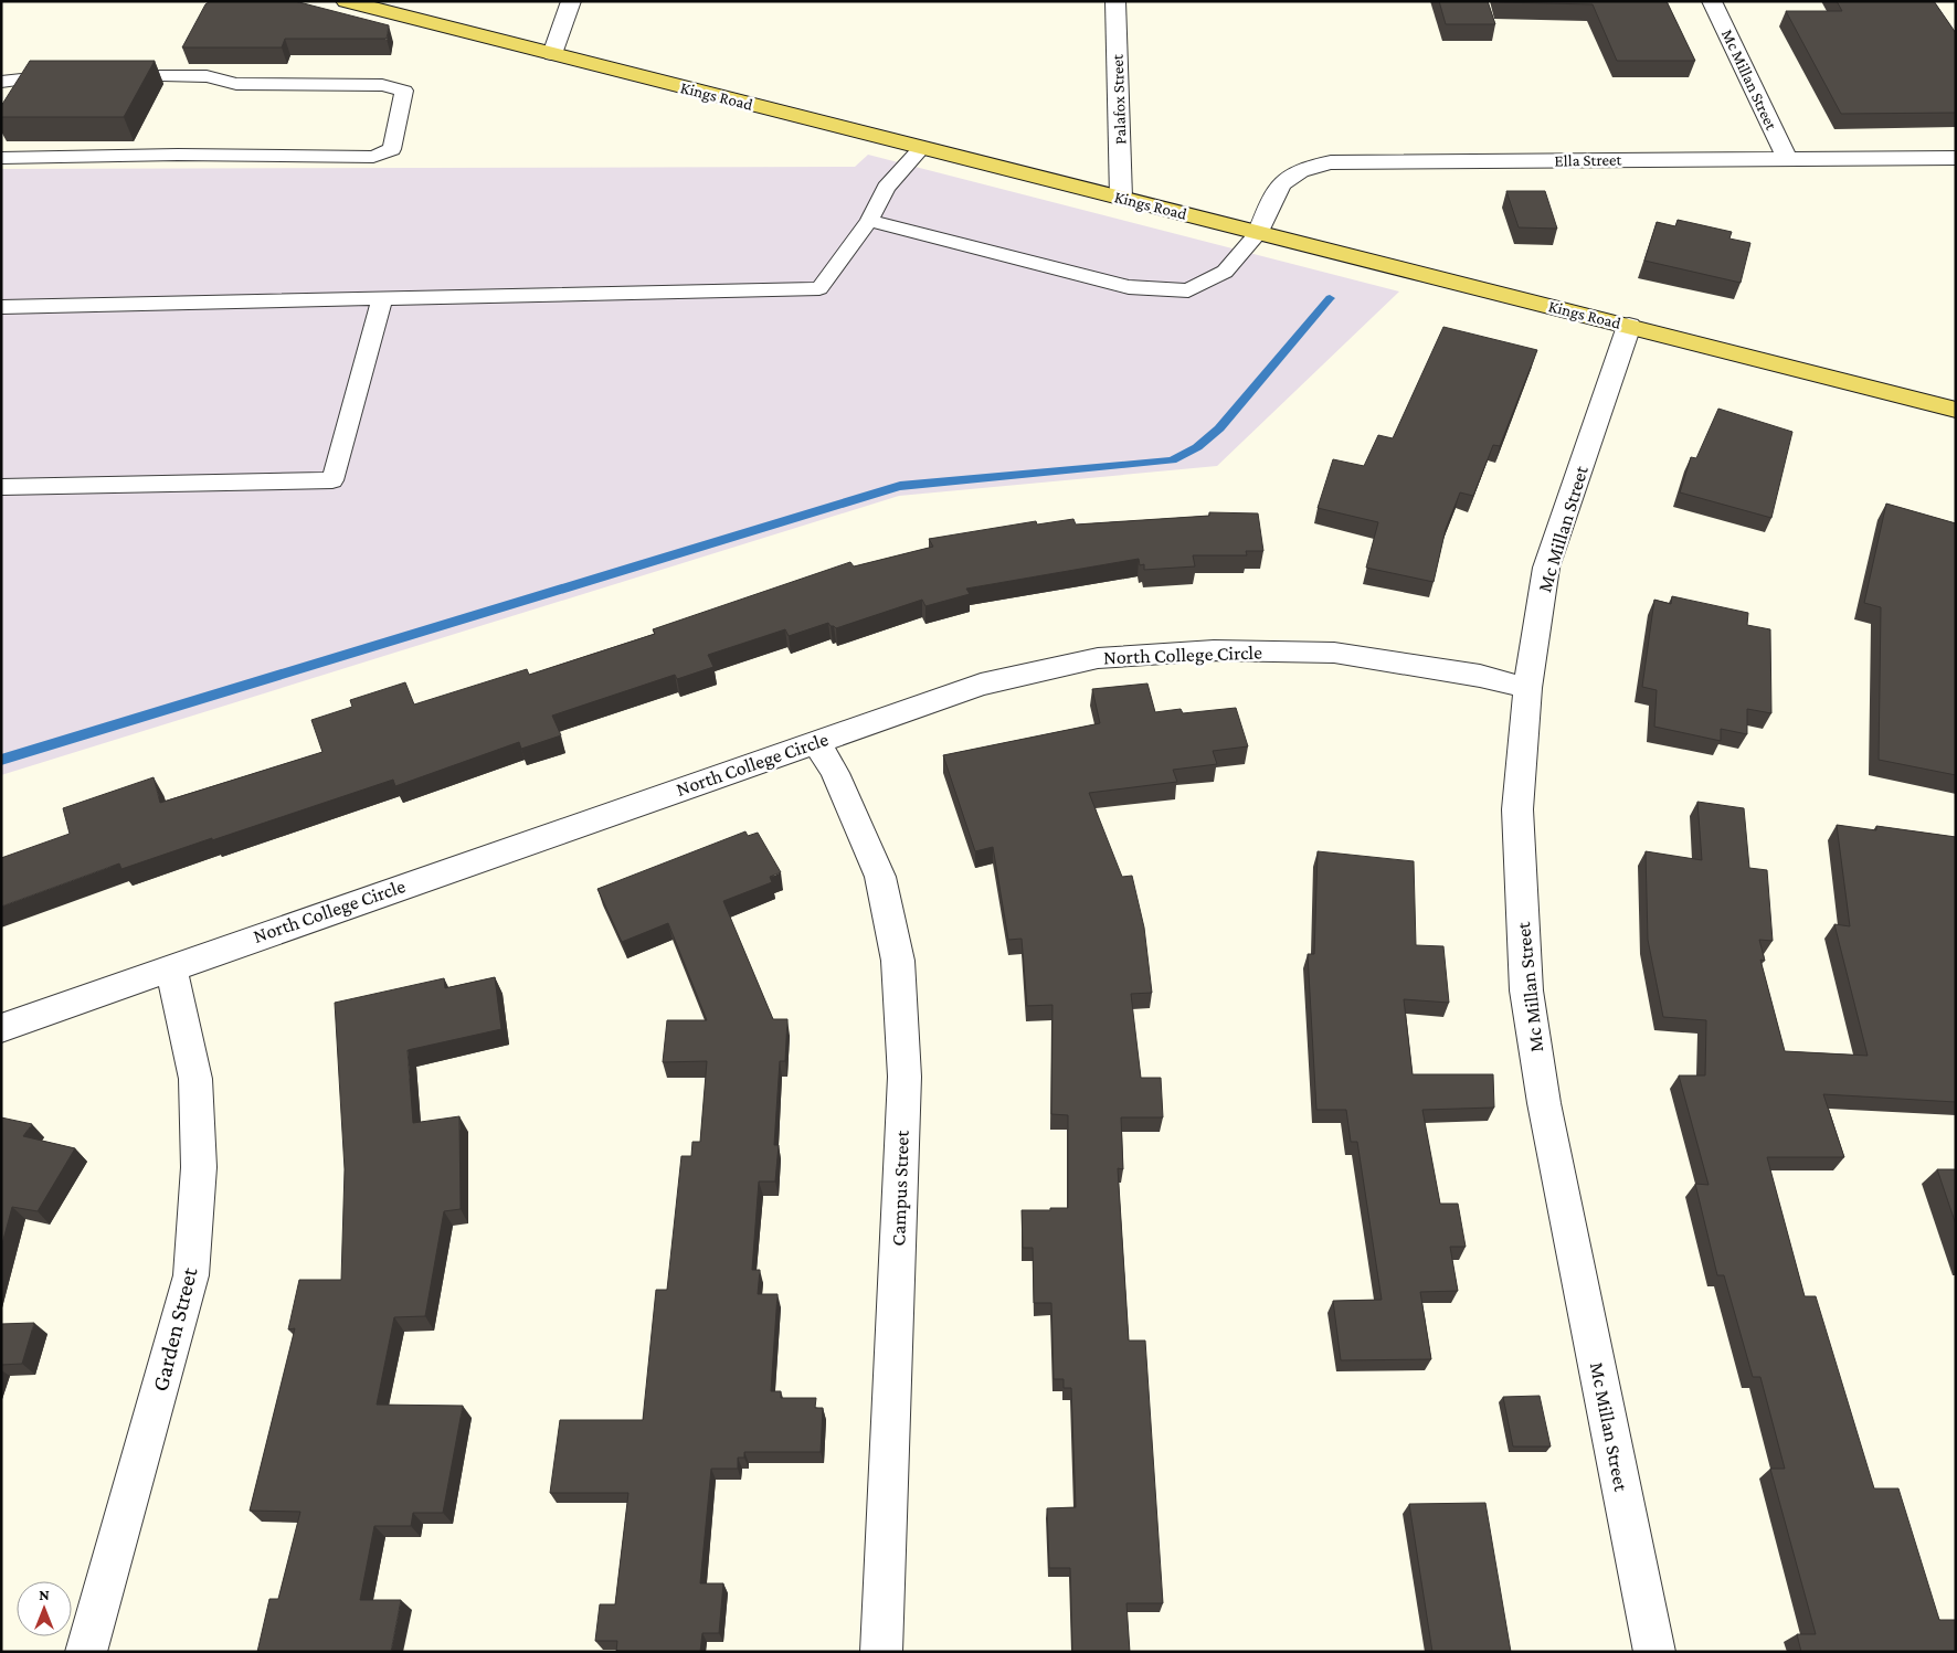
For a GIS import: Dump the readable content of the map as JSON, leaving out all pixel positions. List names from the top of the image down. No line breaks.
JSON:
{"streets":{"main road":["Kings Road"],"street":["Mc Millan Street","Palafox Street","Ella Street","North College Circle","Campus Street","Garden Street"]},"crossings":[["Mc Millan Street","Kings Road"],["Mc Millan Street","Ella Street"],["Mc Millan Street","North College Circle"],["Kings Road","Palafox Street"],["Kings Road","Ella Street"],["North College Circle","Campus Street"],["North College Circle","Garden Street"]],"north":"top"}
